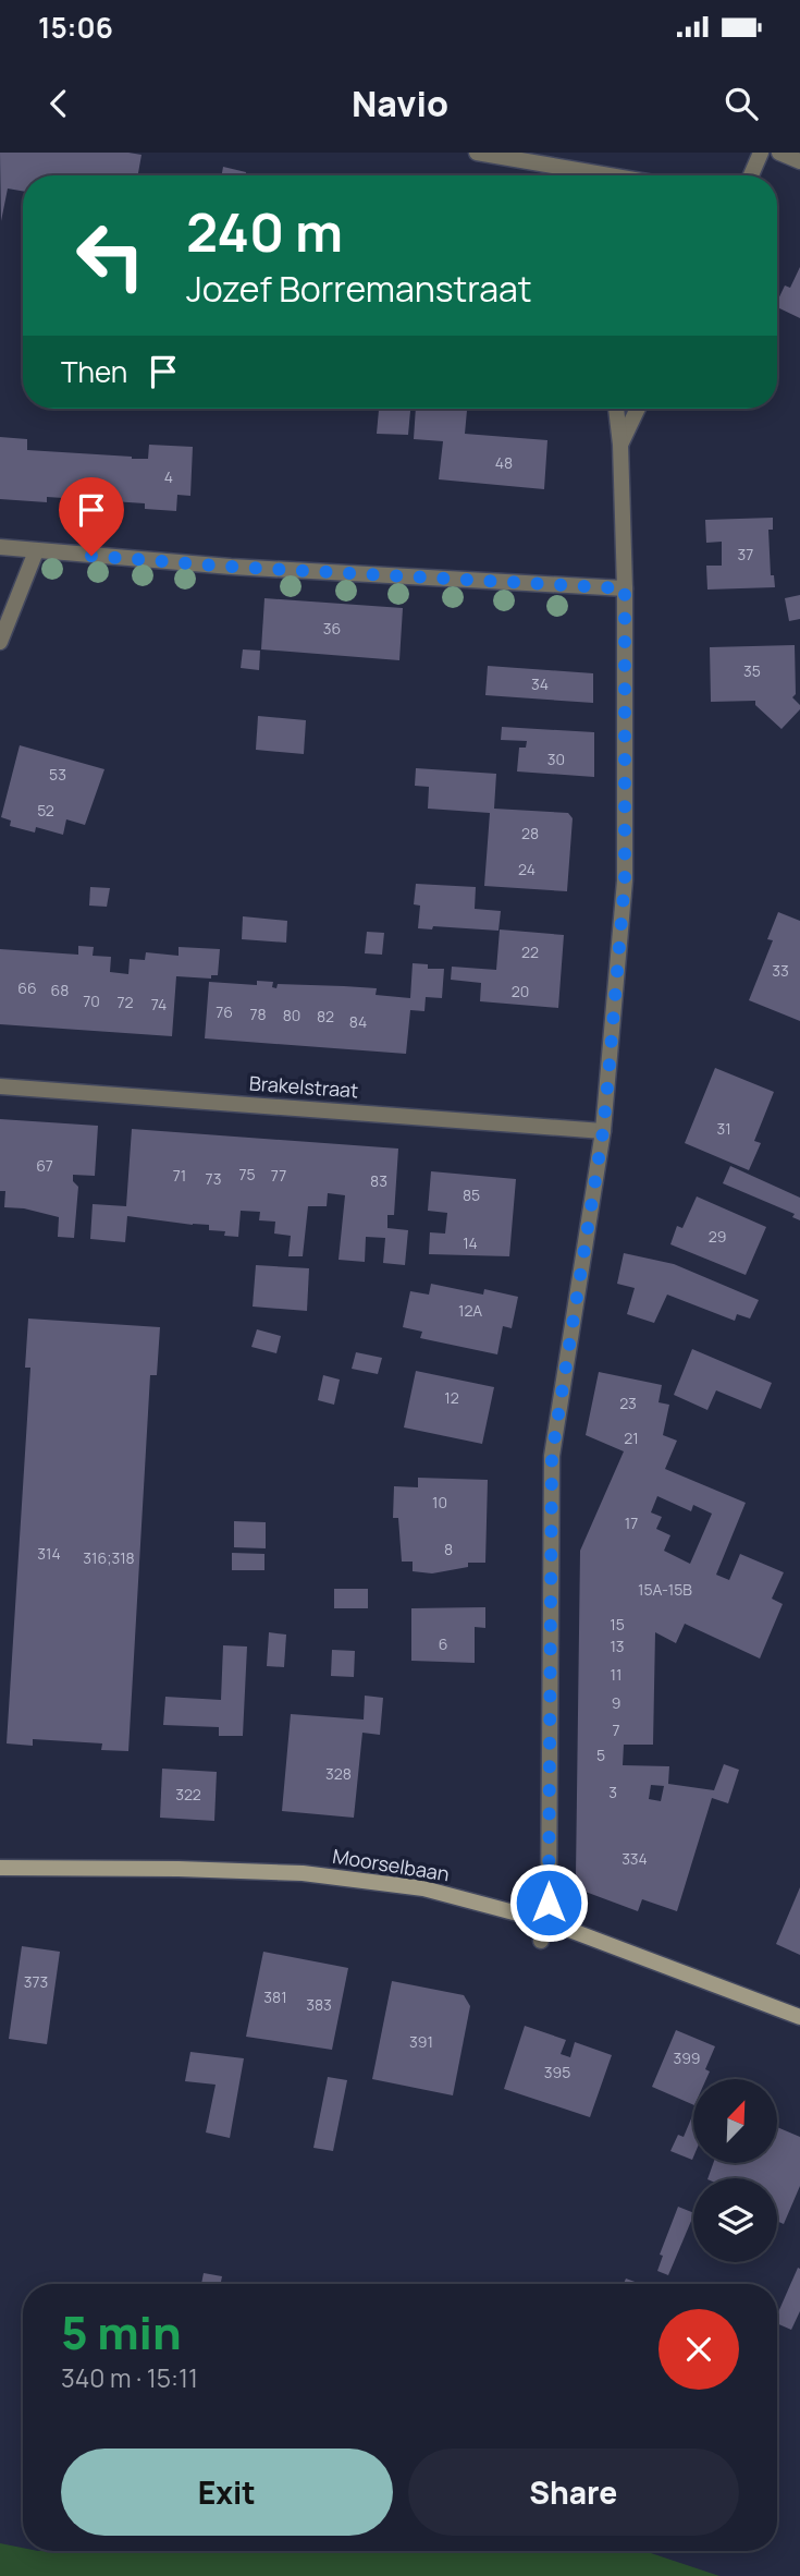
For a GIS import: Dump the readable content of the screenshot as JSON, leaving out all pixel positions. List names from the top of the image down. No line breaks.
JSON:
{"streets":{"main road":["Moorselbaan"],"street":["Brakelstraat"]},"house_numbers":["48","4","37","36","35","34","30","53","52","28","24","22","33","66","68","20","70","72","74","76","78","80","82","84","31","67","75","71","77","73","83","85","29","14","12A","12","23","21","10","17","8","314","316;318","15A-15B","15","6","13","11","9","7","5","328","3","322","334","373","381","383","391","399","395"],"north":"top right","page":{"status":"15:06","header":"Navio","turn":["240 m","Jozef Borremanstraat"],"then":"Then","heading":["5 min","340 m · 15:11"],"buttons":["Exit","Share"]}}
